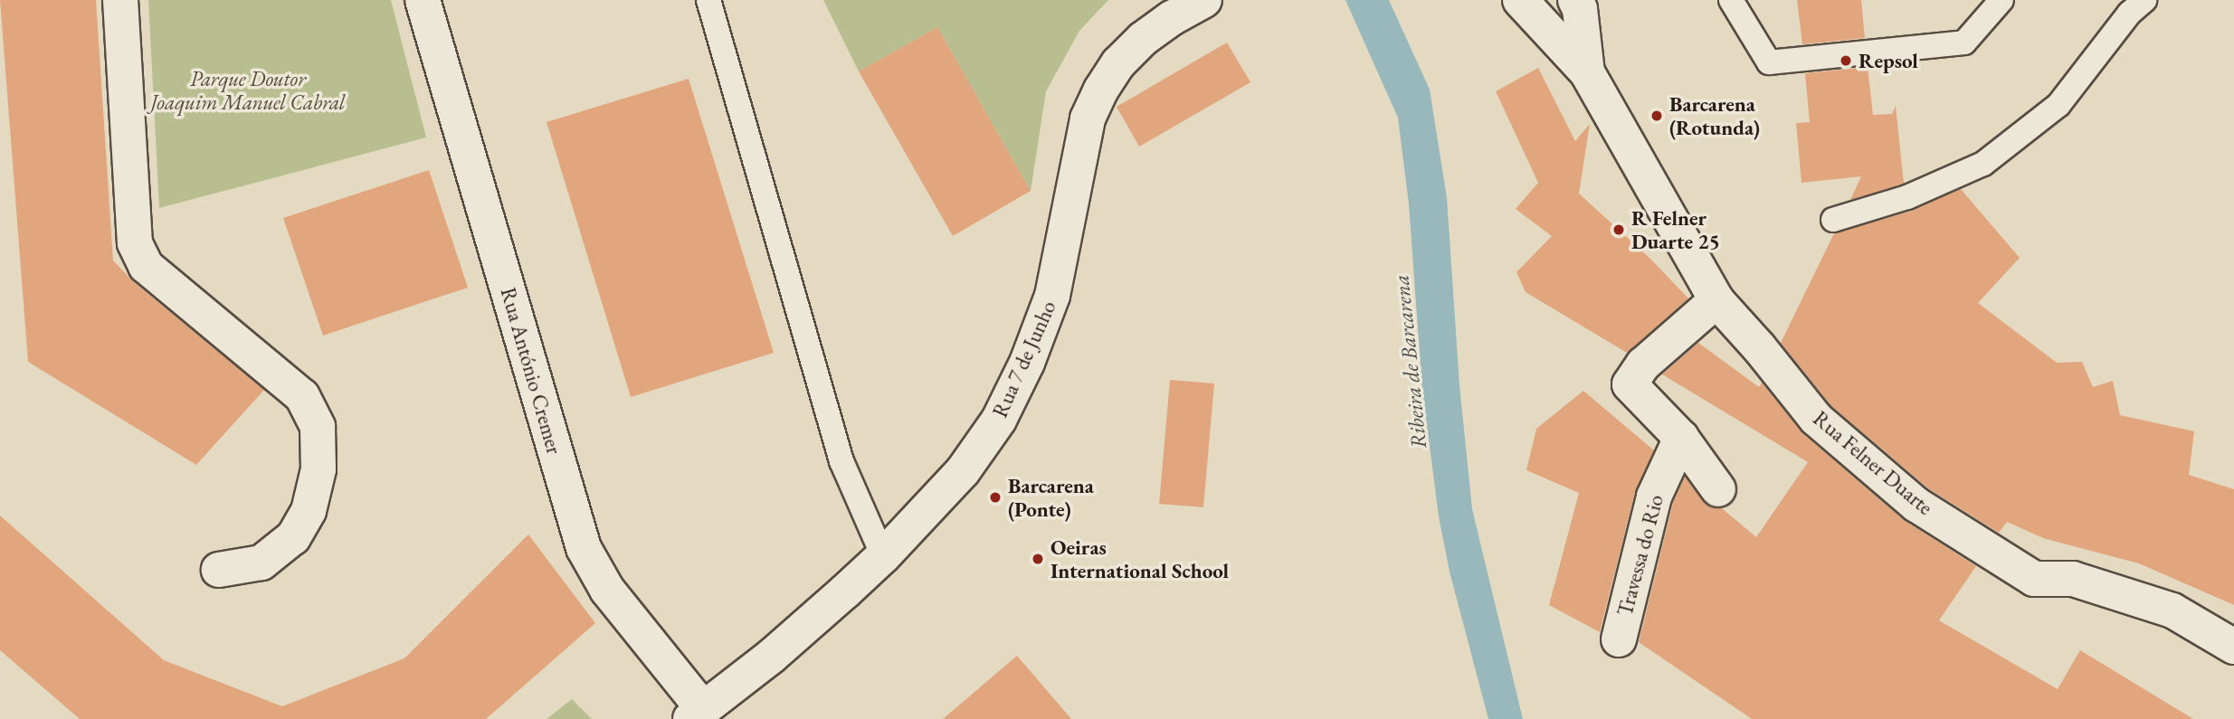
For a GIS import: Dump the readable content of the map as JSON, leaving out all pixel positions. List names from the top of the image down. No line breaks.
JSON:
{"streets":{"street":["Rua 7 de Junho","Rua António Cremer","Rua Felner Duarte","Travessa do Rio"]},"crossings":[["Rua 7 de Junho","Rua António Cremer"]],"water":["Ribeira de Barcarena"],"parks":["Parque Doutor Joaquim Manuel Cabral"],"places":["Repsol","Barcarena (Rotunda)","R Felner Duarte 25","Barcarena (Ponte)","Oeiras International School"]}
